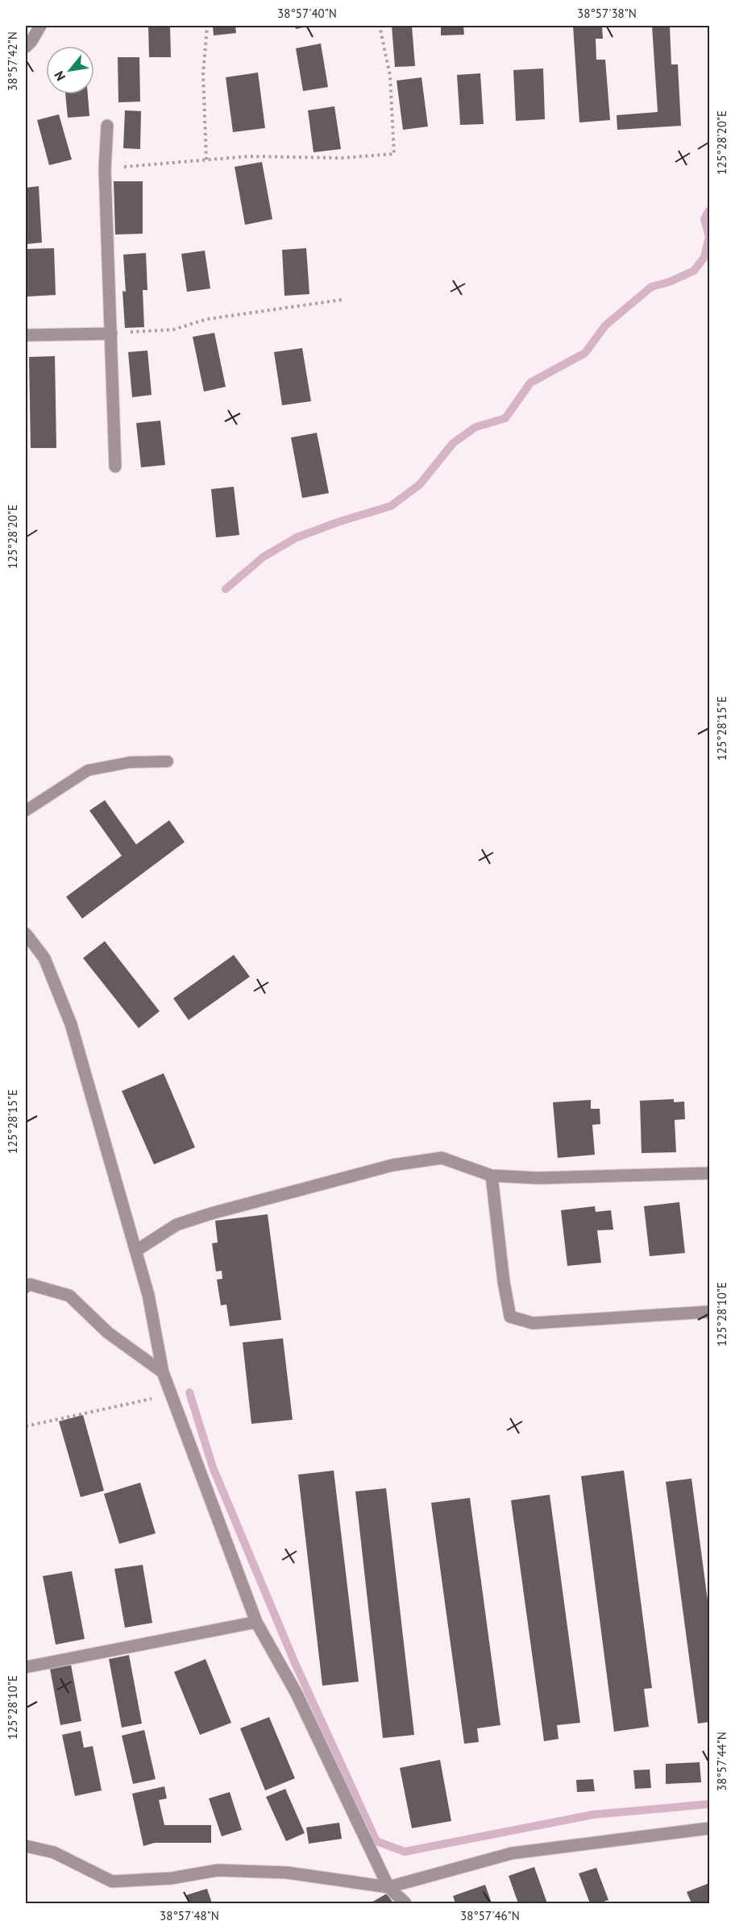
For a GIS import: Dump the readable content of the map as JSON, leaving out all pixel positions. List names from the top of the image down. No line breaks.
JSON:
{"north":"bottom left","coordinates":["38°57'40\"N","38°57'38\"N","38°57'42\"N","125°28'20\"E","125°28'15\"E","125°28'10\"E","38°57'44\"N","38°57'48\"N","38°57'46\"N"]}
